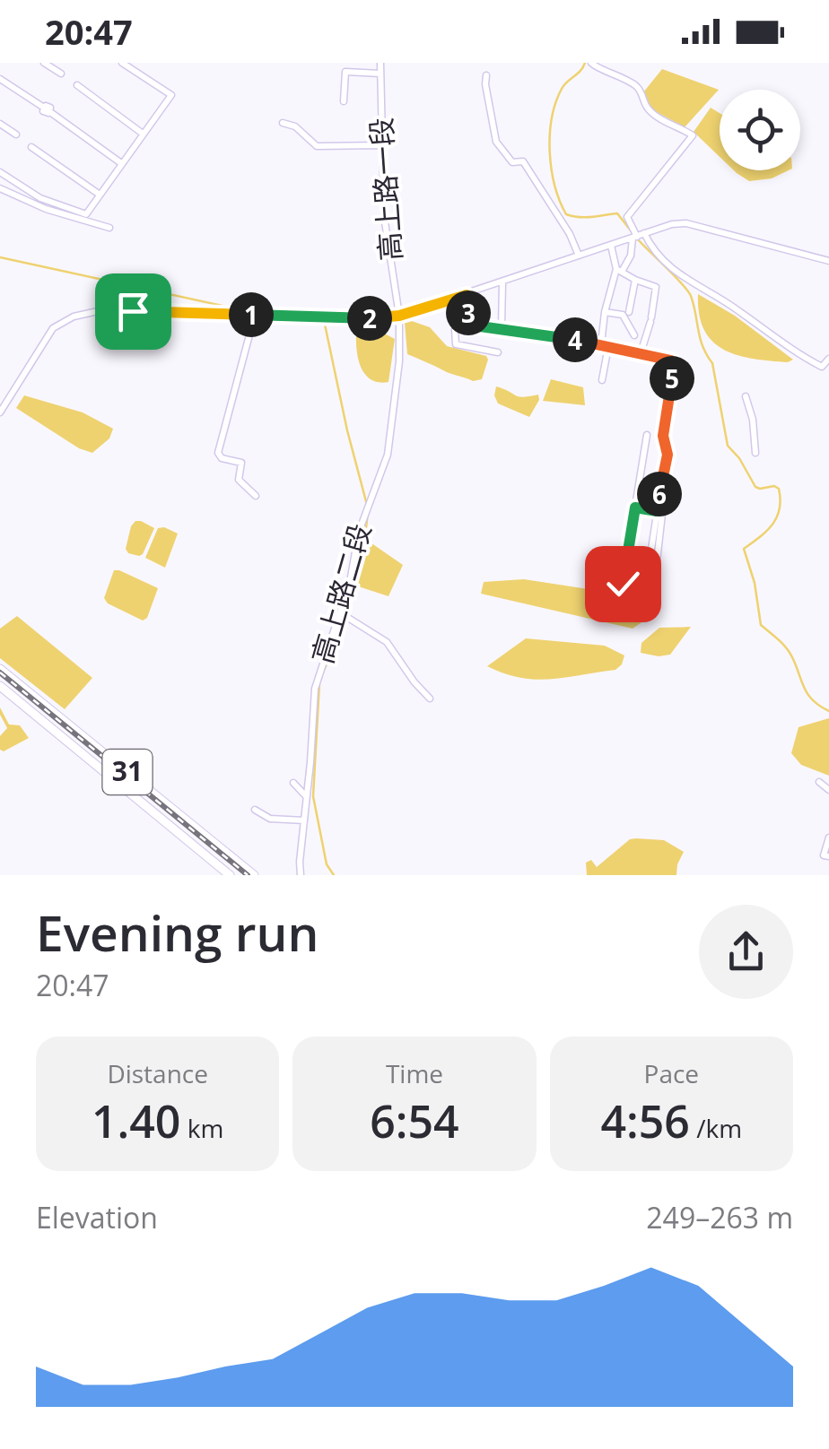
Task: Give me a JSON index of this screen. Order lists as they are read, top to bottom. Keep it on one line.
{"streets":{"main road":["31"],"street":["高上路一段","高上路二段"]},"crossings":[["高上路一段","高上路二段"]],"page":{"status":"20:47","pins":["3","1","2","4","5","6"],"heading":["Evening run","20:47"],"stats":[["Distance","1.40 km"],["Time","6:54"],["Pace","4:56 /km"]],"chart":["Elevation","249–263 m"]}}
